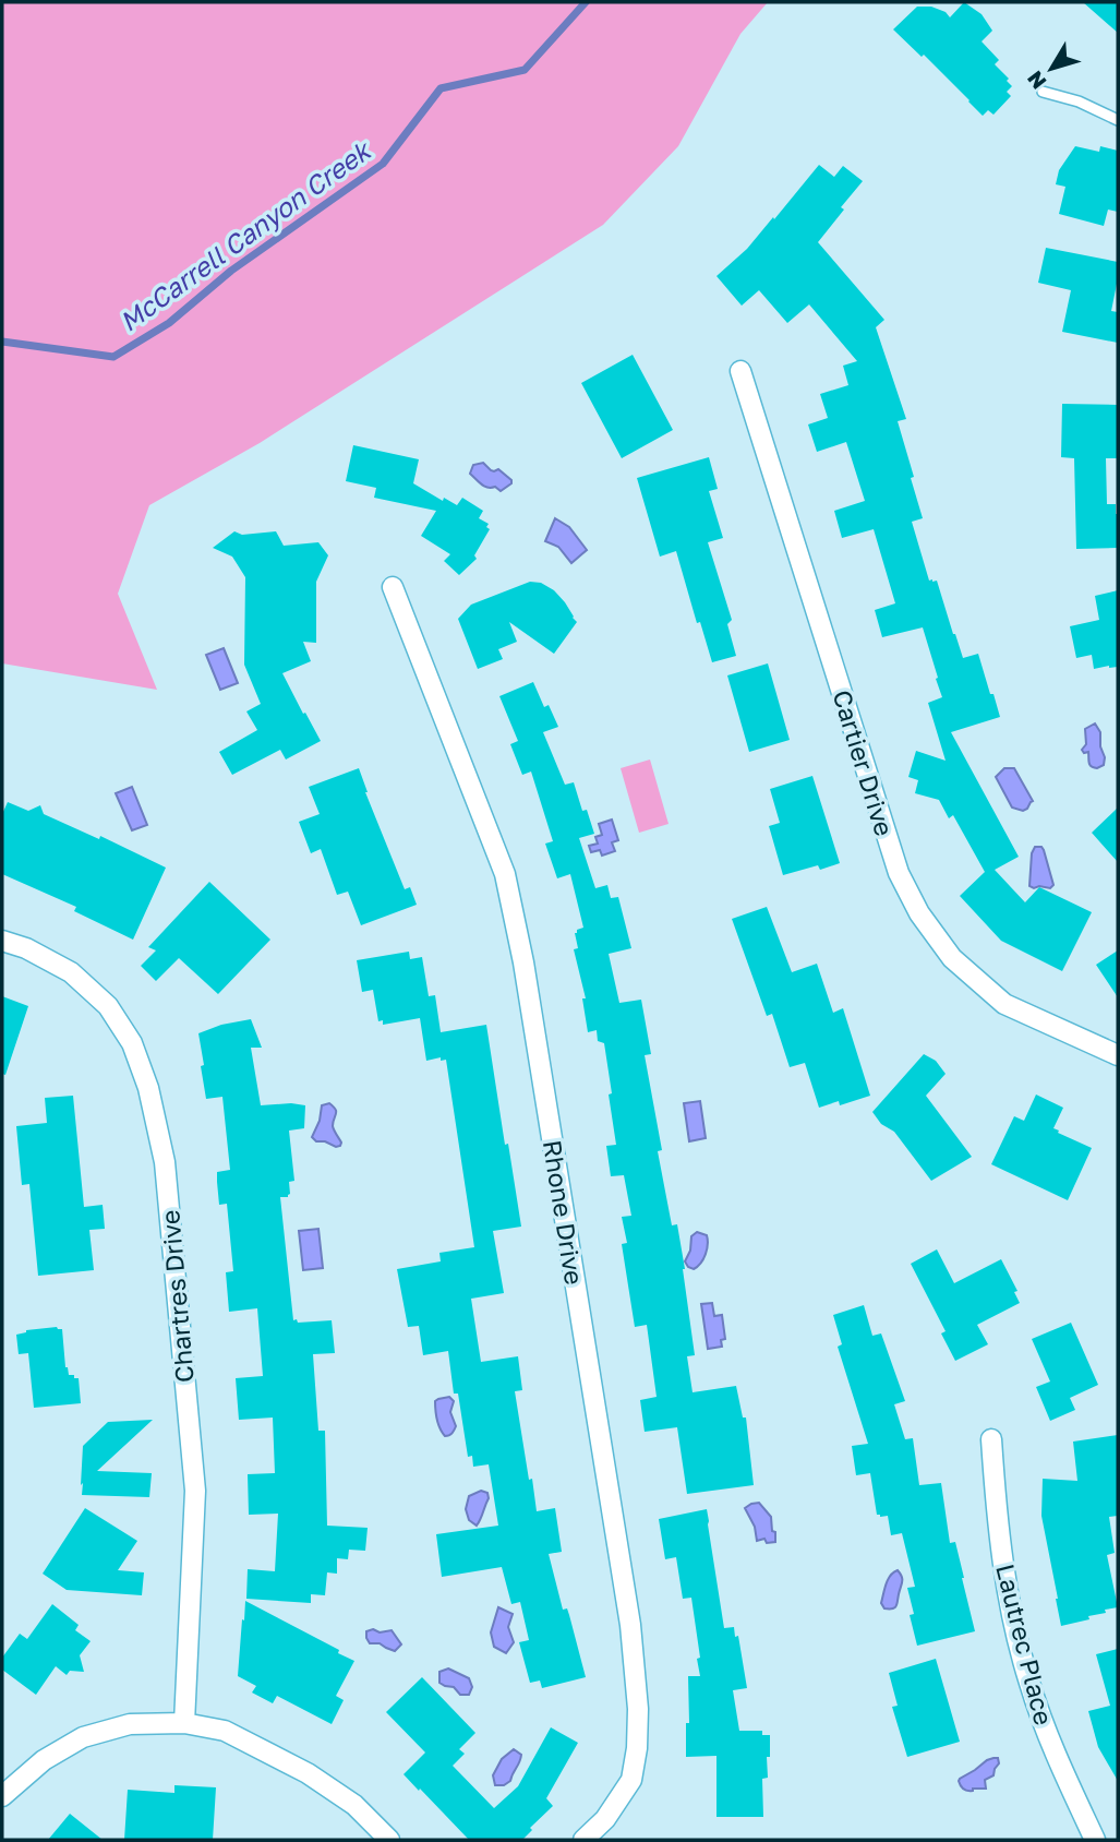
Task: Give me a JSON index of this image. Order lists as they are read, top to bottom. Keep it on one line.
{"streets":{"street":["Cartier Drive","Rhone Drive","Chartres Drive","Lautrec Place"]},"water":["McCarrell Canyon Creek"],"north":"bottom left"}
